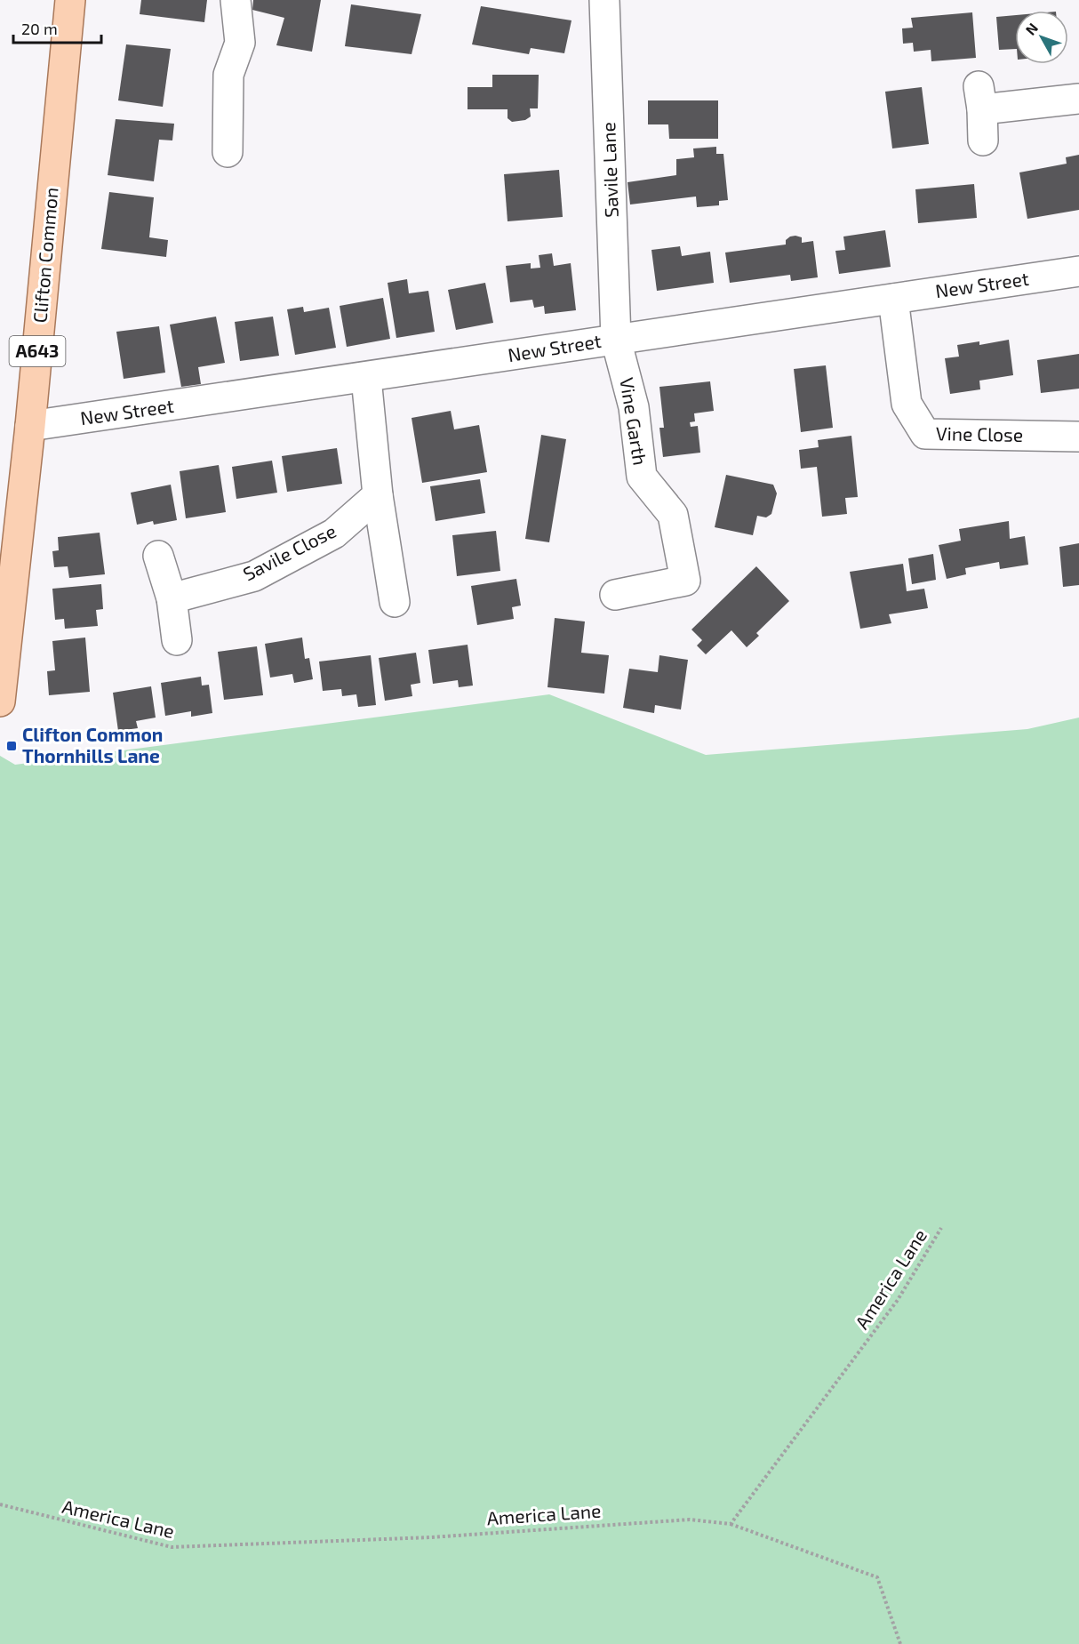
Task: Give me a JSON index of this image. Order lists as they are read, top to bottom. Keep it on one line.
{"streets":{"main road":["Clifton Common","A643"],"street":["Savile Lane","New Street","Vine Garth","Vine Close","Savile Close"],"path":["America Lane"]},"crossings":[["Savile Lane","New Street"],["Savile Lane","Vine Garth"],["Clifton Common","New Street"],["New Street","Vine Garth"],["New Street","Vine Close"]],"places":{"transit":["Clifton Common Thornhills Lane"]},"scale_bar":"20 m","north":"top left"}
